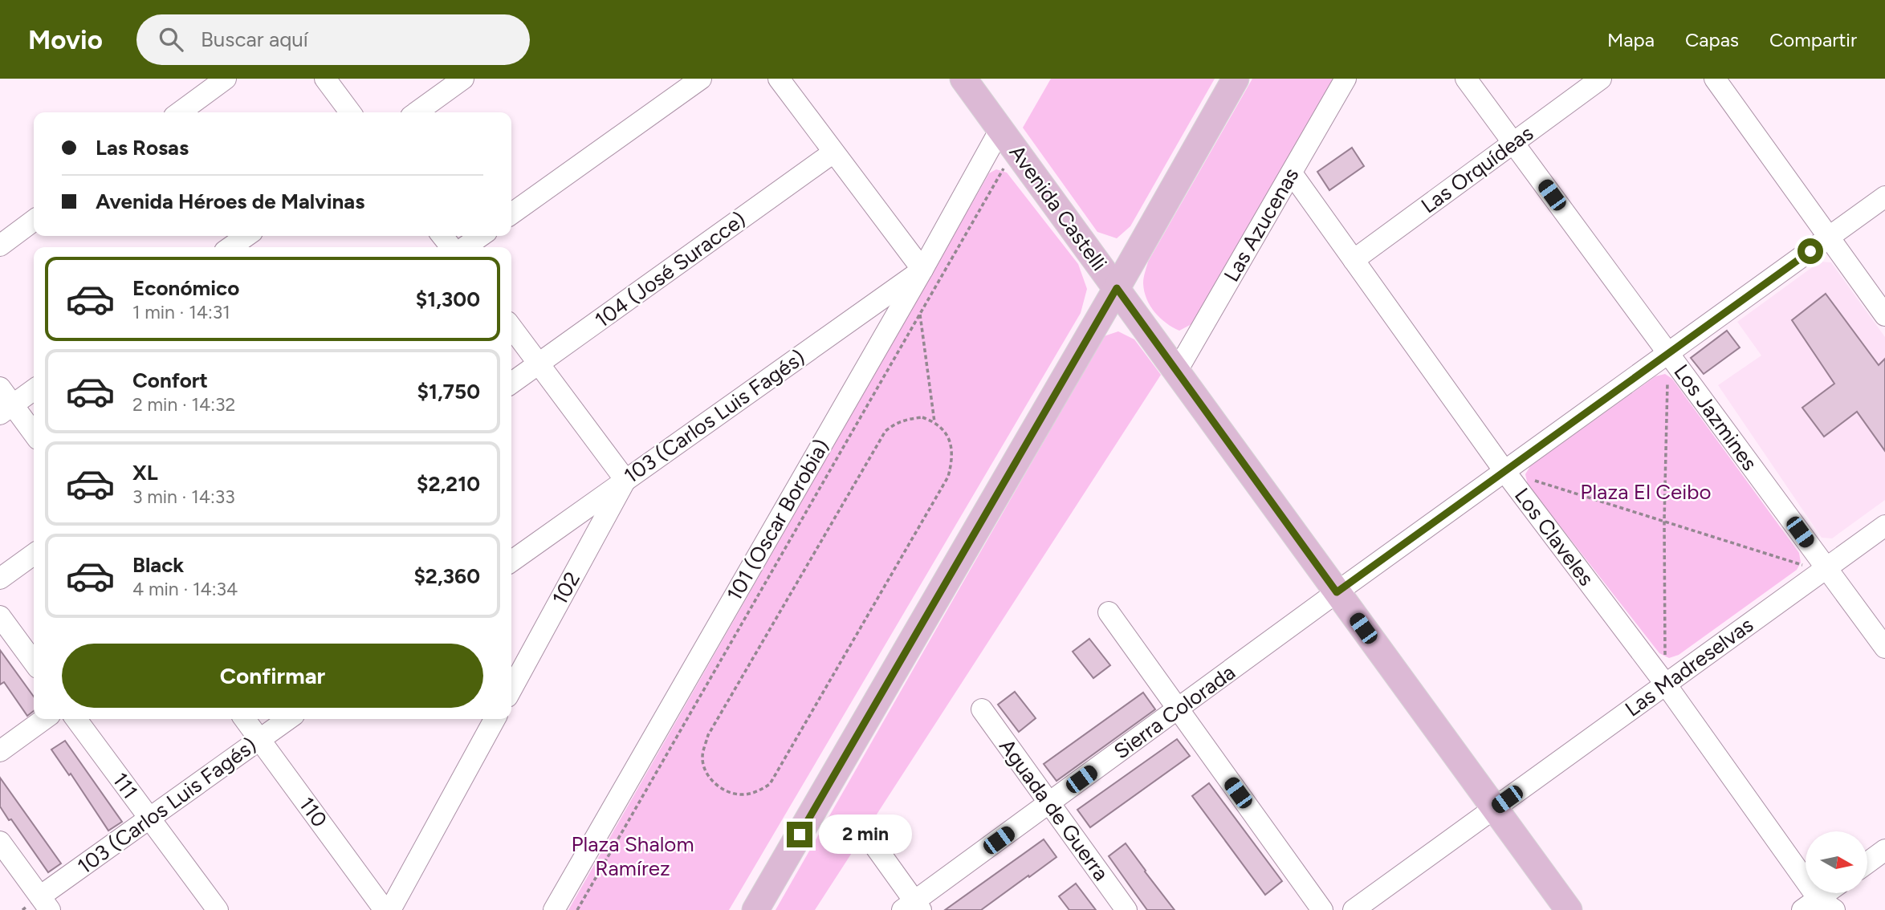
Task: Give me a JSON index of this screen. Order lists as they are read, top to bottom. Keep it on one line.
{"streets":{"main road":["Avenida Castelli"],"street":["Las Orquídeas","Las Azucenas","104 (José Suracce)","103 (Carlos Luis Fagés)","Los Jazmines","101 (Oscar Borobia)","Los Claveles","102","Las Madreselvas","Sierra Colorada","111","Aguada de Guerra","110"]},"crossings":[["Las Orquídeas","Los Jazmines"],["Las Orquídeas","Los Claveles"],["Avenida Castelli","Las Azucenas"],["Avenida Castelli","101 (Oscar Borobia)"],["Avenida Castelli","Las Madreselvas"],["Avenida Castelli","Sierra Colorada"],["Las Azucenas","Los Claveles"],["103 (Carlos Luis Fagés)","101 (Oscar Borobia)"],["103 (Carlos Luis Fagés)","102"],["103 (Carlos Luis Fagés)","111"],["103 (Carlos Luis Fagés)","110"],["Los Jazmines","Las Madreselvas"],["Los Jazmines","Sierra Colorada"],["Los Claveles","Las Madreselvas"],["Los Claveles","Sierra Colorada"],["Sierra Colorada","Aguada de Guerra"]],"parks":["Plaza El Ceibo","Plaza Shalom Ramírez"],"north":"right","page":{"header":"Movio","search":"Buscar aquí","nav":["Mapa","Capas","Compartir"],"banner":["Las Rosas","Avenida Héroes de Malvinas"],"list":[{"name":"Económico","note":"1 min · 14:31","value":"$1,300"},{"name":"Confort","note":"2 min · 14:32","value":"$1,750"},{"name":"XL","note":"3 min · 14:33","value":"$2,210"},{"name":"Black","note":"4 min · 14:34","value":"$2,360"}],"buttons":"Confirmar","bubble":"2 min"}}
